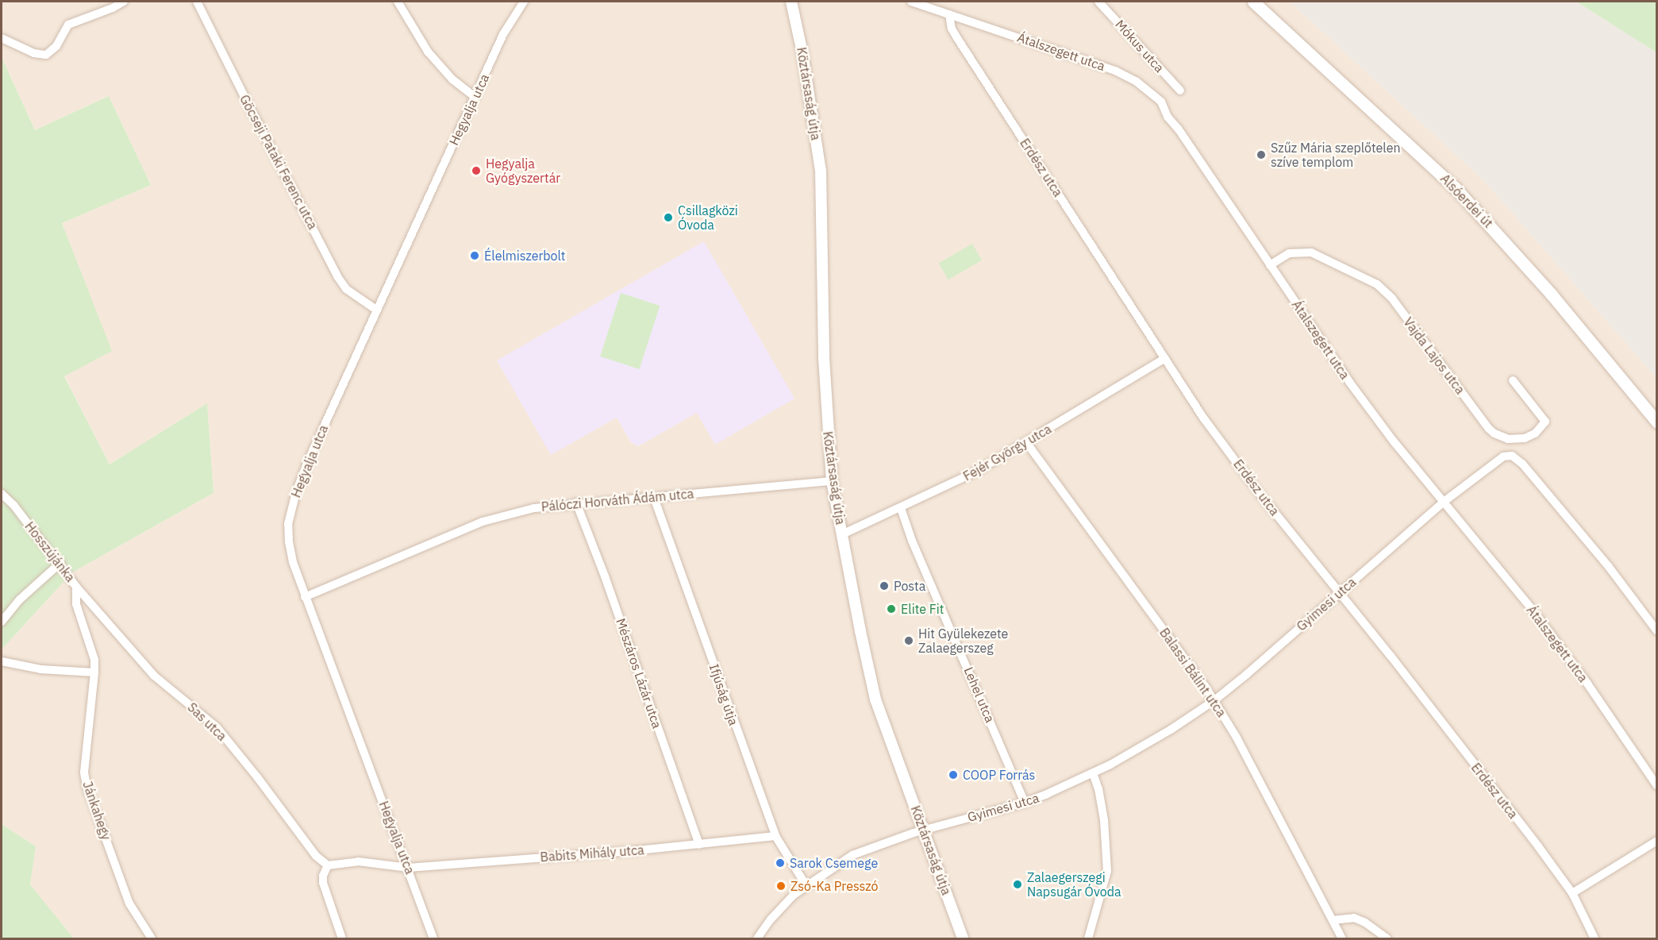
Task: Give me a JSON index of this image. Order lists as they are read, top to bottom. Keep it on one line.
{"streets":{"main road":["Alsóerdei út"],"street":["Mókus utca","Átalszegett utca","Köztársaság útja","Hegyalja utca","Göcseji Pataki Ferenc utca","Erdész utca","Vajda Lajos utca","Fejér György utca","Pálóczi Horváth Ádám utca","Hosszújánka","Gyimesi utca","Balassi Bálint utca","Mészáros Lázár utca","Ifjúság útja","Lehel utca","Sas utca","Jánkahegy","Babits Mihály utca"]},"crossings":[["Átalszegett utca","Erdész utca"],["Átalszegett utca","Vajda Lajos utca"],["Átalszegett utca","Gyimesi utca"],["Köztársaság útja","Fejér György utca"],["Köztársaság útja","Pálóczi Horváth Ádám utca"],["Köztársaság útja","Gyimesi utca"],["Hegyalja utca","Göcseji Pataki Ferenc utca"],["Hegyalja utca","Pálóczi Horváth Ádám utca"],["Hegyalja utca","Babits Mihály utca"],["Erdész utca","Fejér György utca"],["Erdész utca","Gyimesi utca"],["Fejér György utca","Balassi Bálint utca"],["Fejér György utca","Lehel utca"],["Pálóczi Horváth Ádám utca","Mészáros Lázár utca"],["Pálóczi Horváth Ádám utca","Ifjúság útja"],["Hosszújánka","Sas utca"],["Hosszújánka","Jánkahegy"],["Gyimesi utca","Balassi Bálint utca"],["Gyimesi utca","Ifjúság útja"],["Gyimesi utca","Lehel utca"],["Mészáros Lázár utca","Babits Mihály utca"],["Ifjúság útja","Babits Mihály utca"]],"places":["Szűz Mária szeplőtelen szíve templom","Hegyalja Gyógyszertár","Csillagközi Óvoda","Élelmiszerbolt","Posta","Elite Fit","Hit Gyülekezete Zalaegerszeg","COOP Forrás","Sarok Csemege","Zalaegerszegi Napsugár Óvoda","Zsó-Ka Presszó"]}
